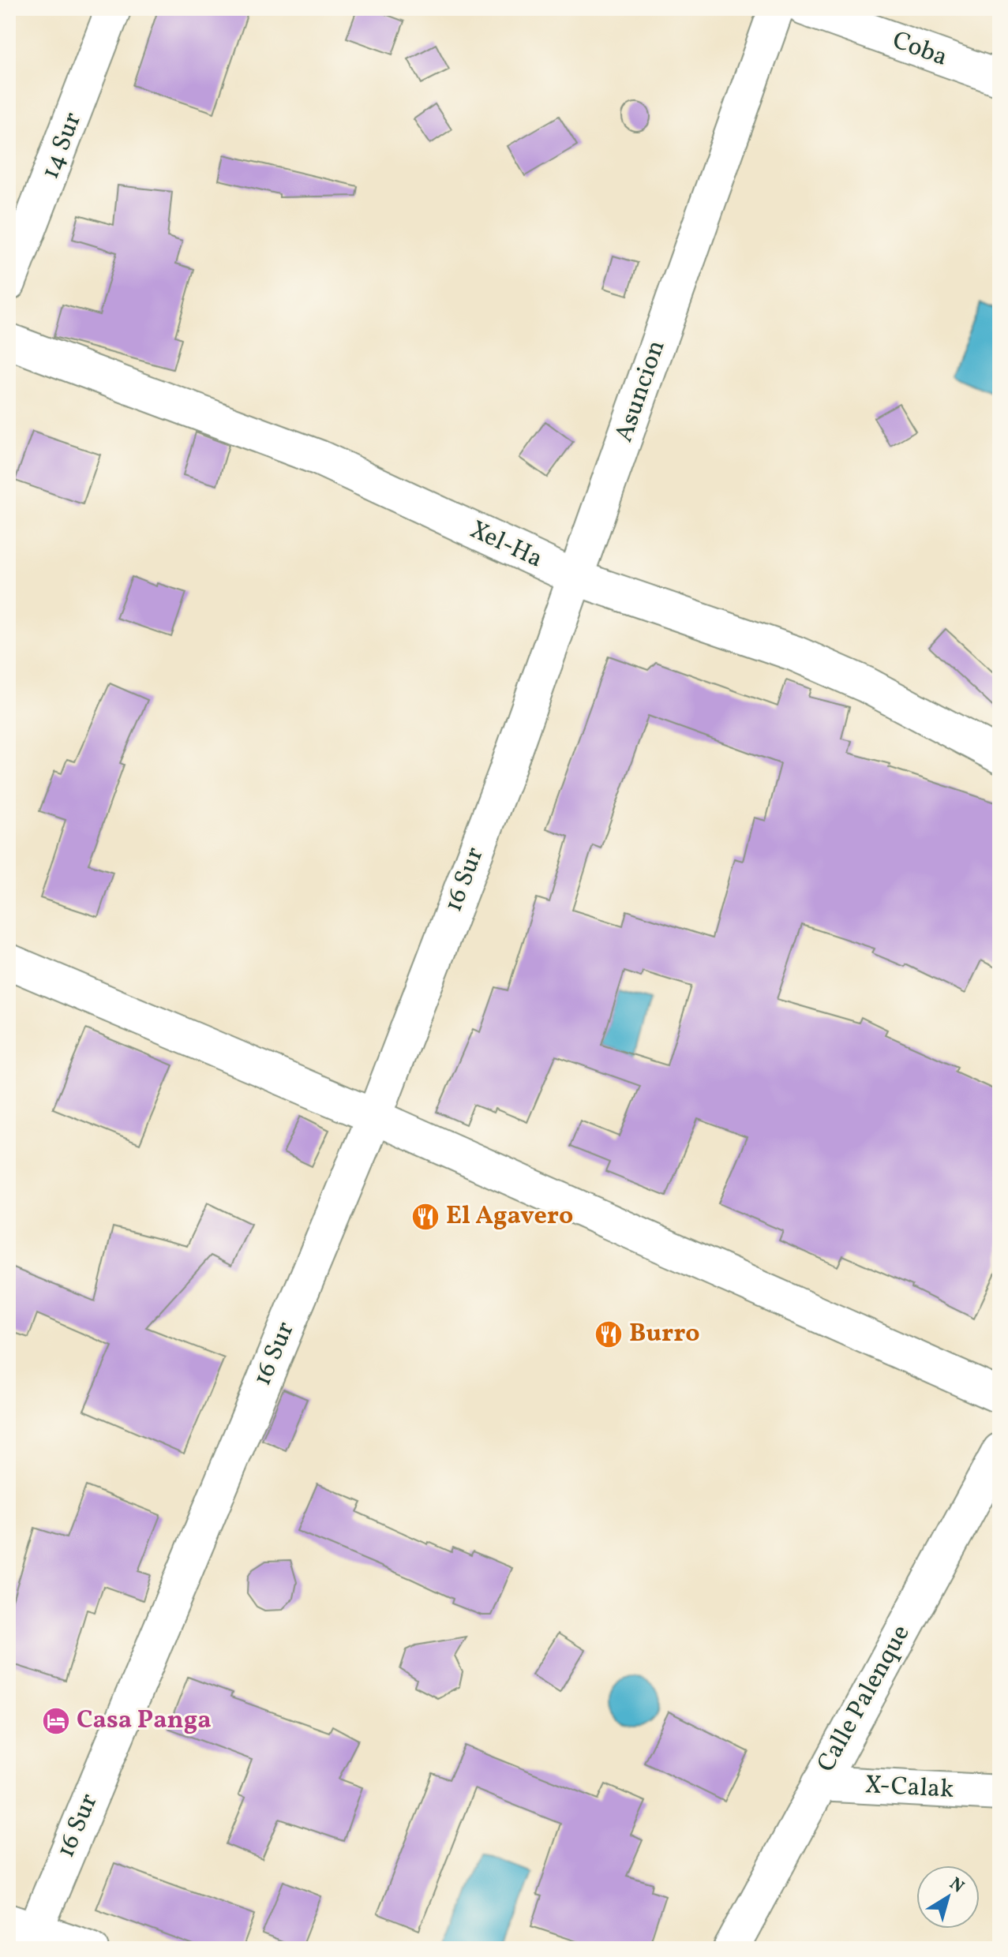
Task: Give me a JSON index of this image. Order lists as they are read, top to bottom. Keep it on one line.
{"streets":{"street":["Coba","14 Sur","Asuncion","Xel-Ha","16 Sur","Calle Palenque","X-Calak"]},"crossings":[["Asuncion","Xel-Ha"],["Asuncion","16 Sur"],["Calle Palenque","X-Calak"]],"places":{"restaurant":["El Agavero","Burro"],"hotel":["Casa Panga"]},"north":"top right"}
